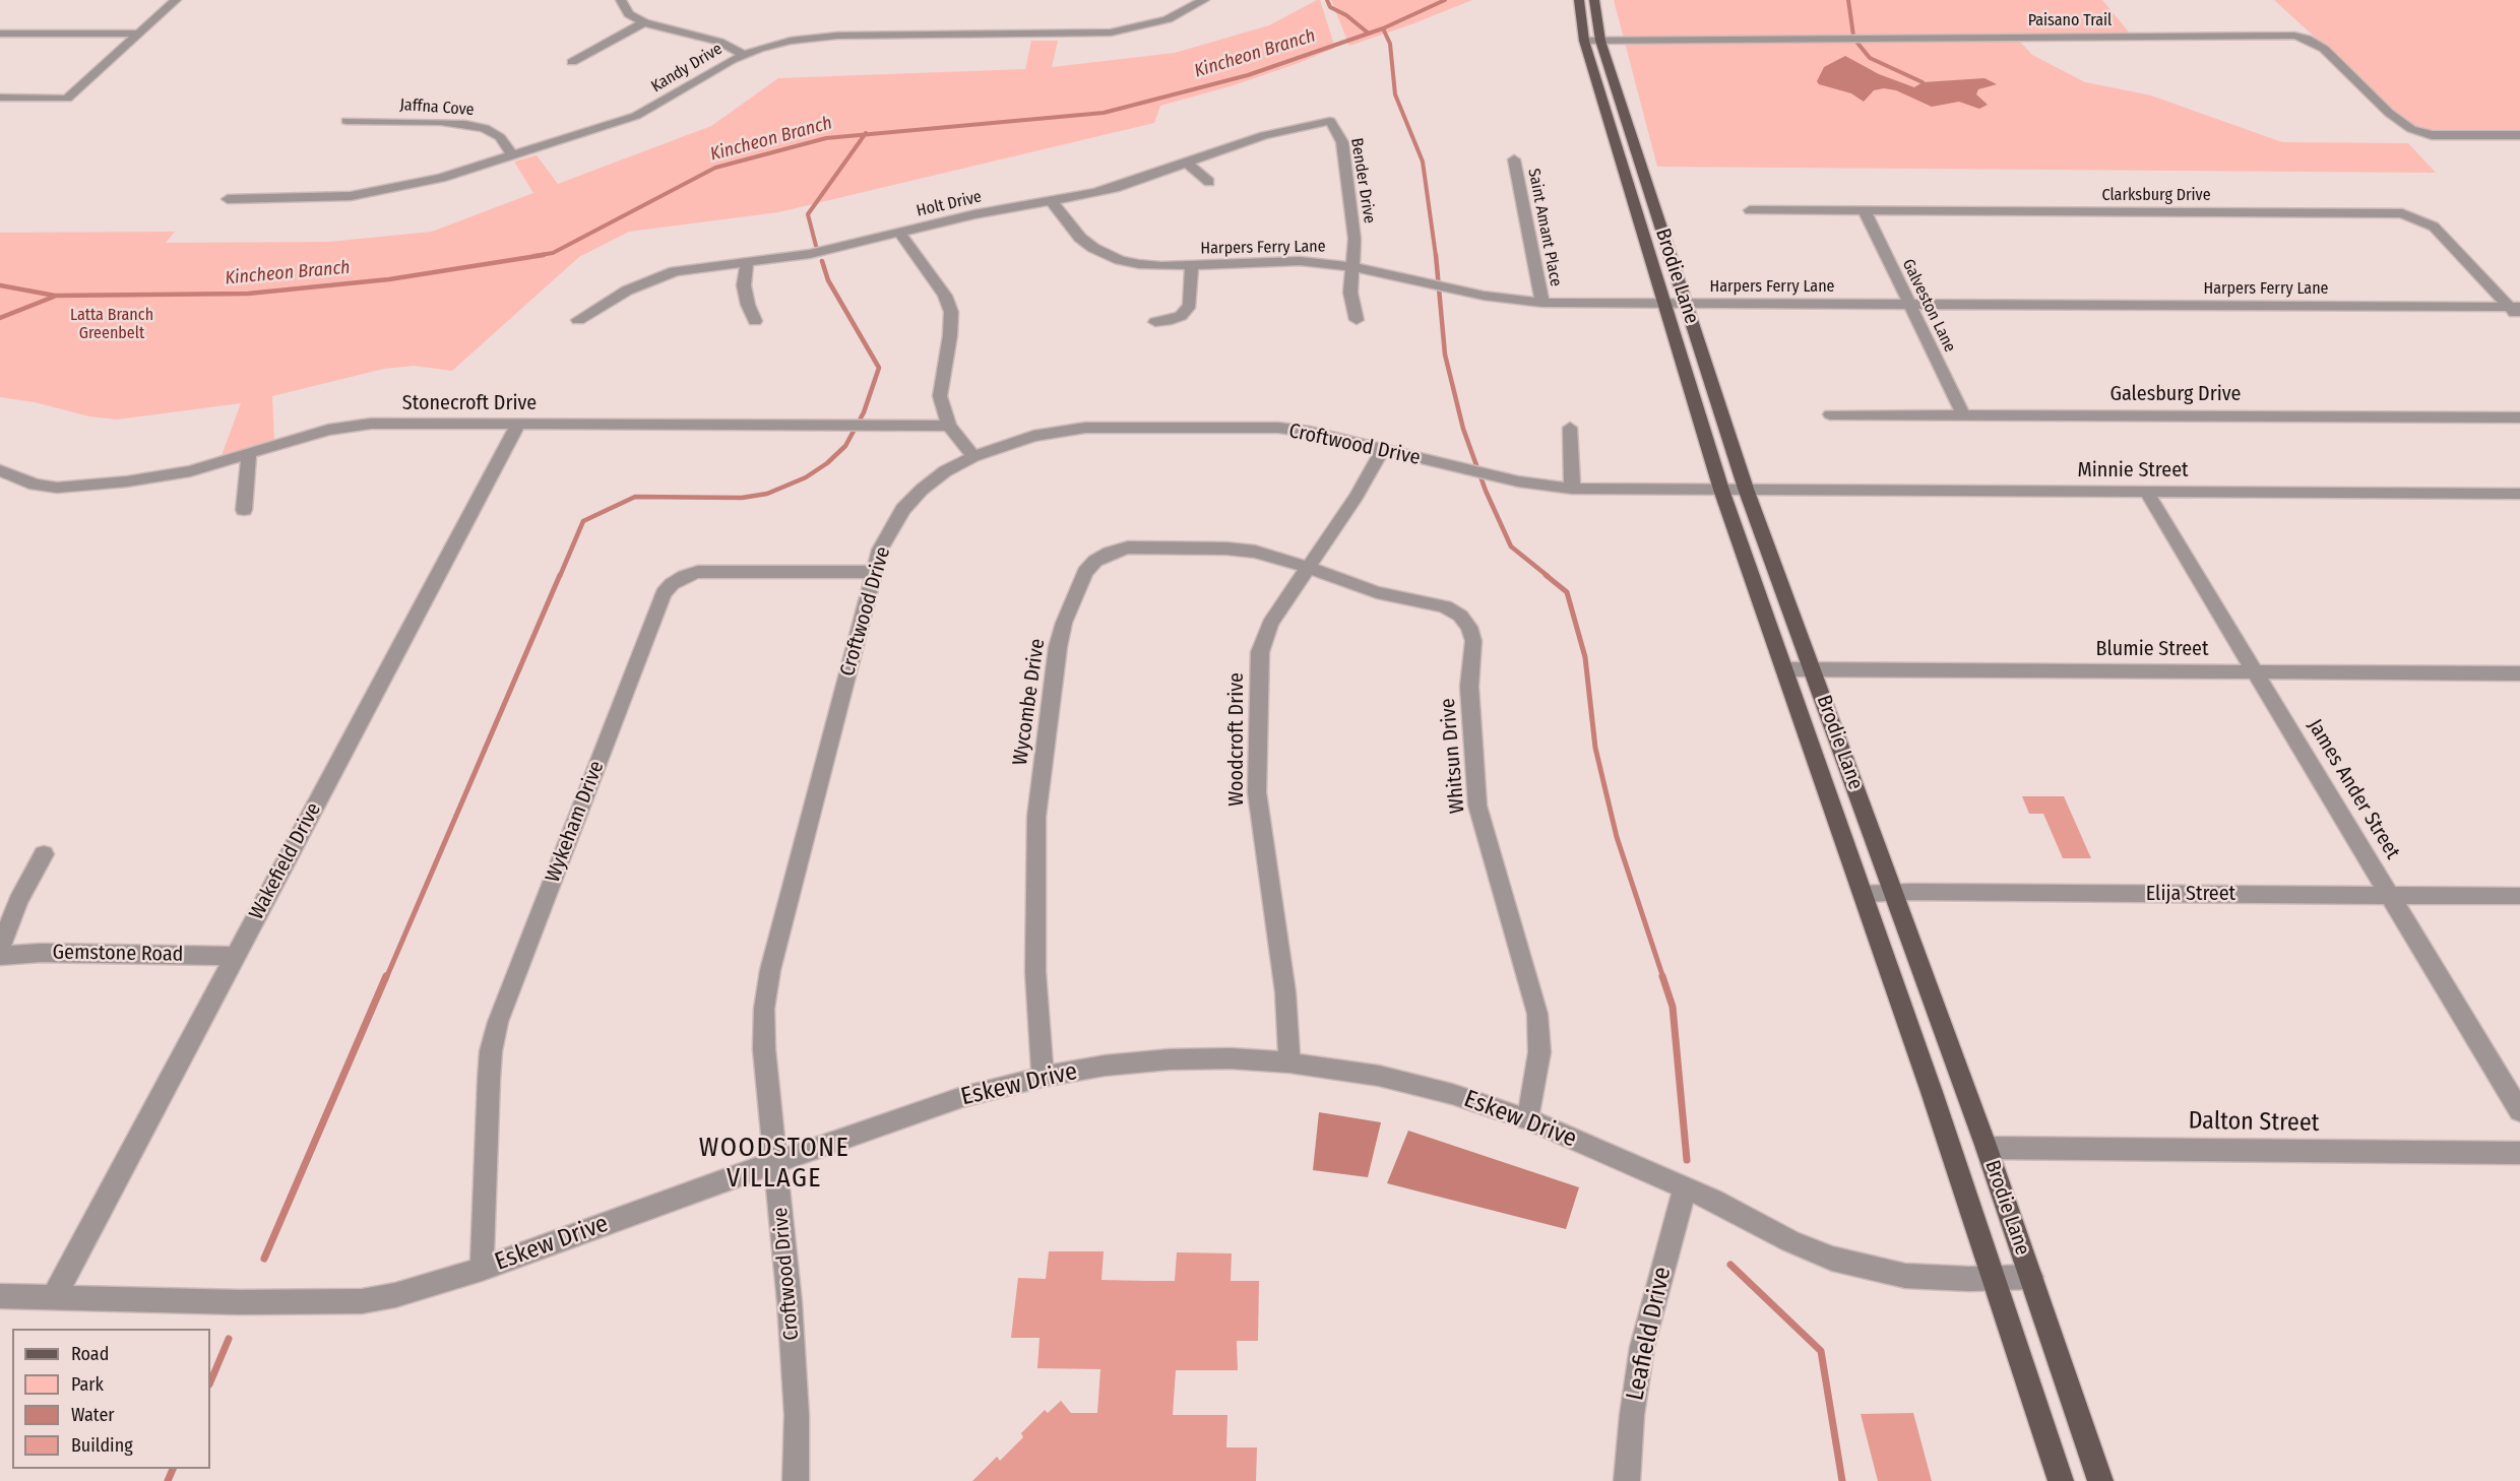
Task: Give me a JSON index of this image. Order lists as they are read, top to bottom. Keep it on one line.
{"streets":{"main road":["Brodie Lane"],"street":["Paisano Trail","Kandy Drive","Jaffna Cove","Bender Drive","Clarksburg Drive","Holt Drive","Saint Amant Place","Harpers Ferry Lane","Galveston Lane","Galesburg Drive","Stonecroft Drive","Croftwood Drive","Minnie Street","Blumie Street","Wycombe Drive","Woodcroft Drive","Whitsun Drive","James Ander Street","Wykeham Drive","Wakefield Drive","Elija Street","Gemstone Road","Eskew Drive","Dalton Street","Leafield Drive"]},"crossings":[["Paisano Trail","Brodie Lane"],["Kandy Drive","Jaffna Cove"],["Bender Drive","Holt Drive"],["Bender Drive","Harpers Ferry Lane"],["Clarksburg Drive","Harpers Ferry Lane"],["Clarksburg Drive","Galveston Lane"],["Holt Drive","Harpers Ferry Lane"],["Saint Amant Place","Harpers Ferry Lane"],["Harpers Ferry Lane","Brodie Lane"],["Harpers Ferry Lane","Galveston Lane"],["Brodie Lane","Croftwood Drive"],["Brodie Lane","Minnie Street"],["Brodie Lane","Blumie Street"],["Brodie Lane","Elija Street"],["Brodie Lane","Eskew Drive"],["Brodie Lane","Dalton Street"],["Galveston Lane","Galesburg Drive"],["Stonecroft Drive","Wakefield Drive"],["Croftwood Drive","Minnie Street"],["Croftwood Drive","Woodcroft Drive"],["Croftwood Drive","Wykeham Drive"],["Croftwood Drive","Eskew Drive"],["Minnie Street","James Ander Street"],["Blumie Street","James Ander Street"],["Wycombe Drive","Woodcroft Drive"],["Wycombe Drive","Whitsun Drive"],["Wycombe Drive","Eskew Drive"],["Woodcroft Drive","Whitsun Drive"],["Woodcroft Drive","Eskew Drive"],["Whitsun Drive","Eskew Drive"],["James Ander Street","Elija Street"],["Wykeham Drive","Eskew Drive"],["Wakefield Drive","Gemstone Road"],["Wakefield Drive","Eskew Drive"],["Eskew Drive","Leafield Drive"]],"districts":["WOODSTONE VILLAGE"],"water":["Kincheon Branch"],"parks":["Latta Branch Greenbelt"],"legend":["Road","Park","Water","Building"]}
